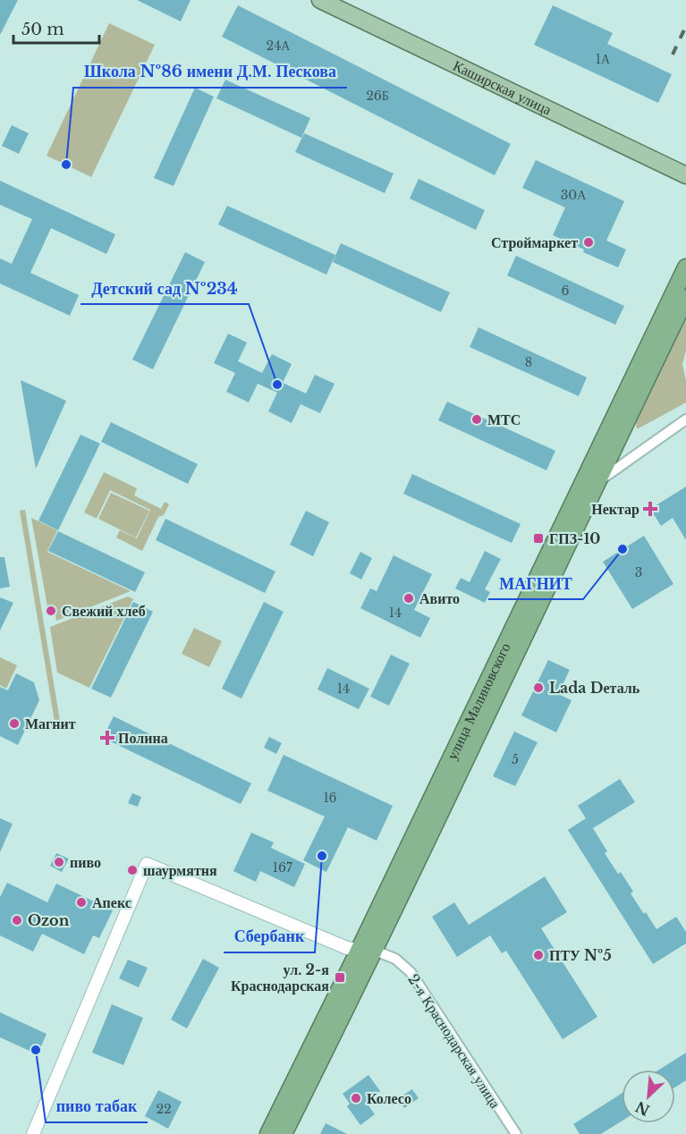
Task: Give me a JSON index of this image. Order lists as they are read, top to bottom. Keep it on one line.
{"streets":{"highway":["улица Малиновского"],"main road":["Каширская улица"],"street":["2-я Краснодарская улица"]},"crossings":[["улица Малиновского","2-я Краснодарская улица"]],"places":{"other":["Школа №86 имени Д.М. Пескова","Строймаркет","Детский сад №234","МТС","МАГНИТ","Авито","Свежий хлеб","Lada Dеталь","Магнит","Сбербанк","пиво","шаурмятня","Апекс","Ozon","ПТУ №5","пиво табак","Колесо"],"health":["Нектар","Полина"],"transit":["ГПЗ-10","ул. 2-я Краснодарская"]},"house_numbers":["24А","1А","26Б","30А","6","8","3","14","14","5","16","167","22"],"scale_bar":"50 m","north":"bottom left"}
